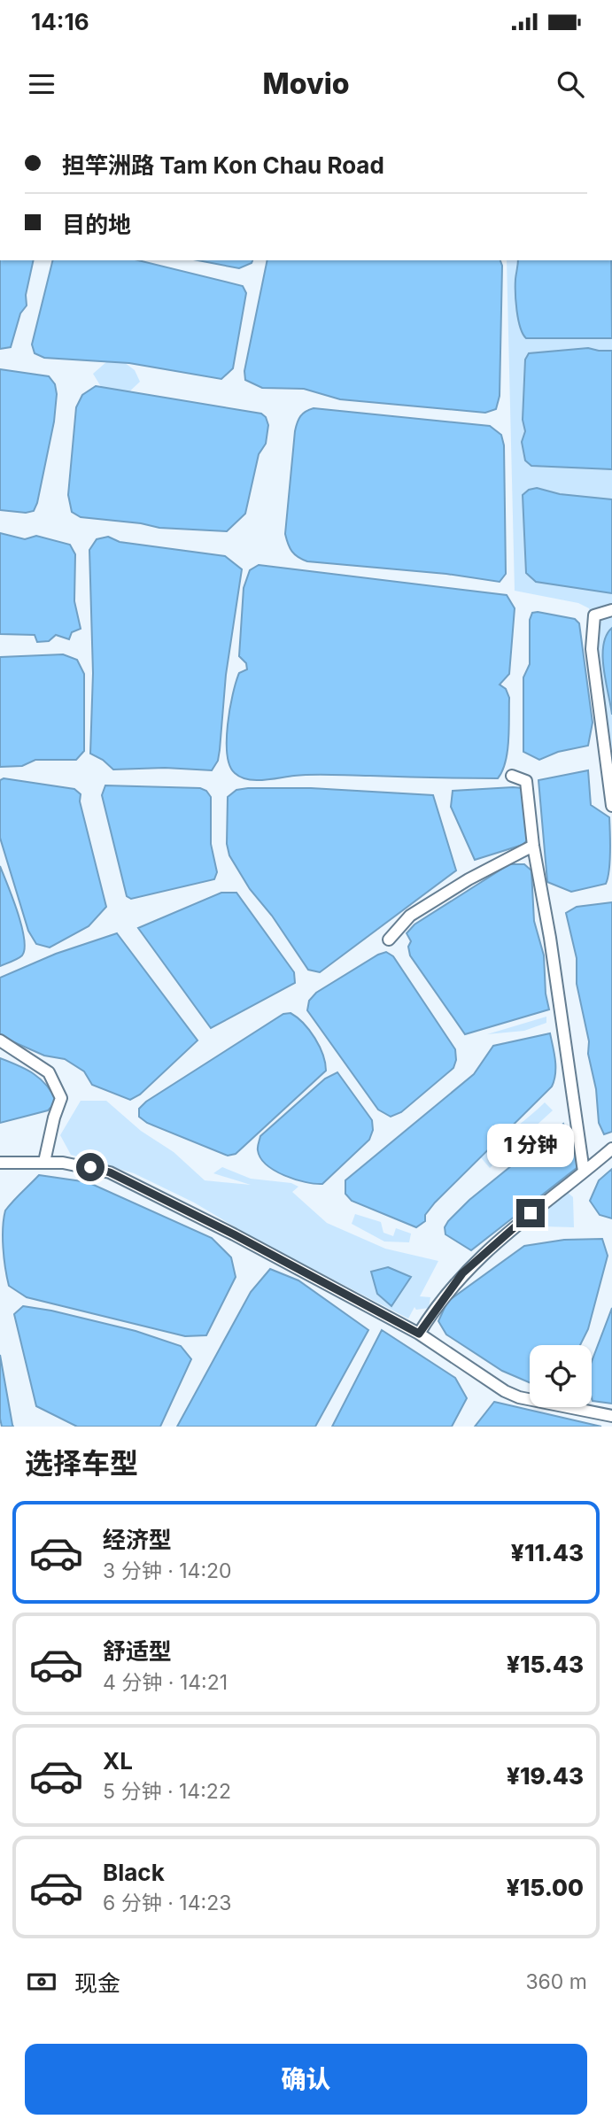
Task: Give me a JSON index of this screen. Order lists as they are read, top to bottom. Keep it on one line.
{"page":{"status":"14:16","header":"Movio","banner":["担竿洲路 Tam Kon Chau Road","目的地"],"bubble":"1 分钟","heading":"选择车型","list":[{"name":"经济型","note":"3 分钟 · 14:20","value":"¥11.43"},{"name":"舒适型","note":"4 分钟 · 14:21","value":"¥15.43"},{"name":"XL","note":"5 分钟 · 14:22","value":"¥19.43"},{"name":"Black","note":"6 分钟 · 14:23","value":"¥15.00"}],"pay":["现金","360 m"],"buttons":"确认"}}
